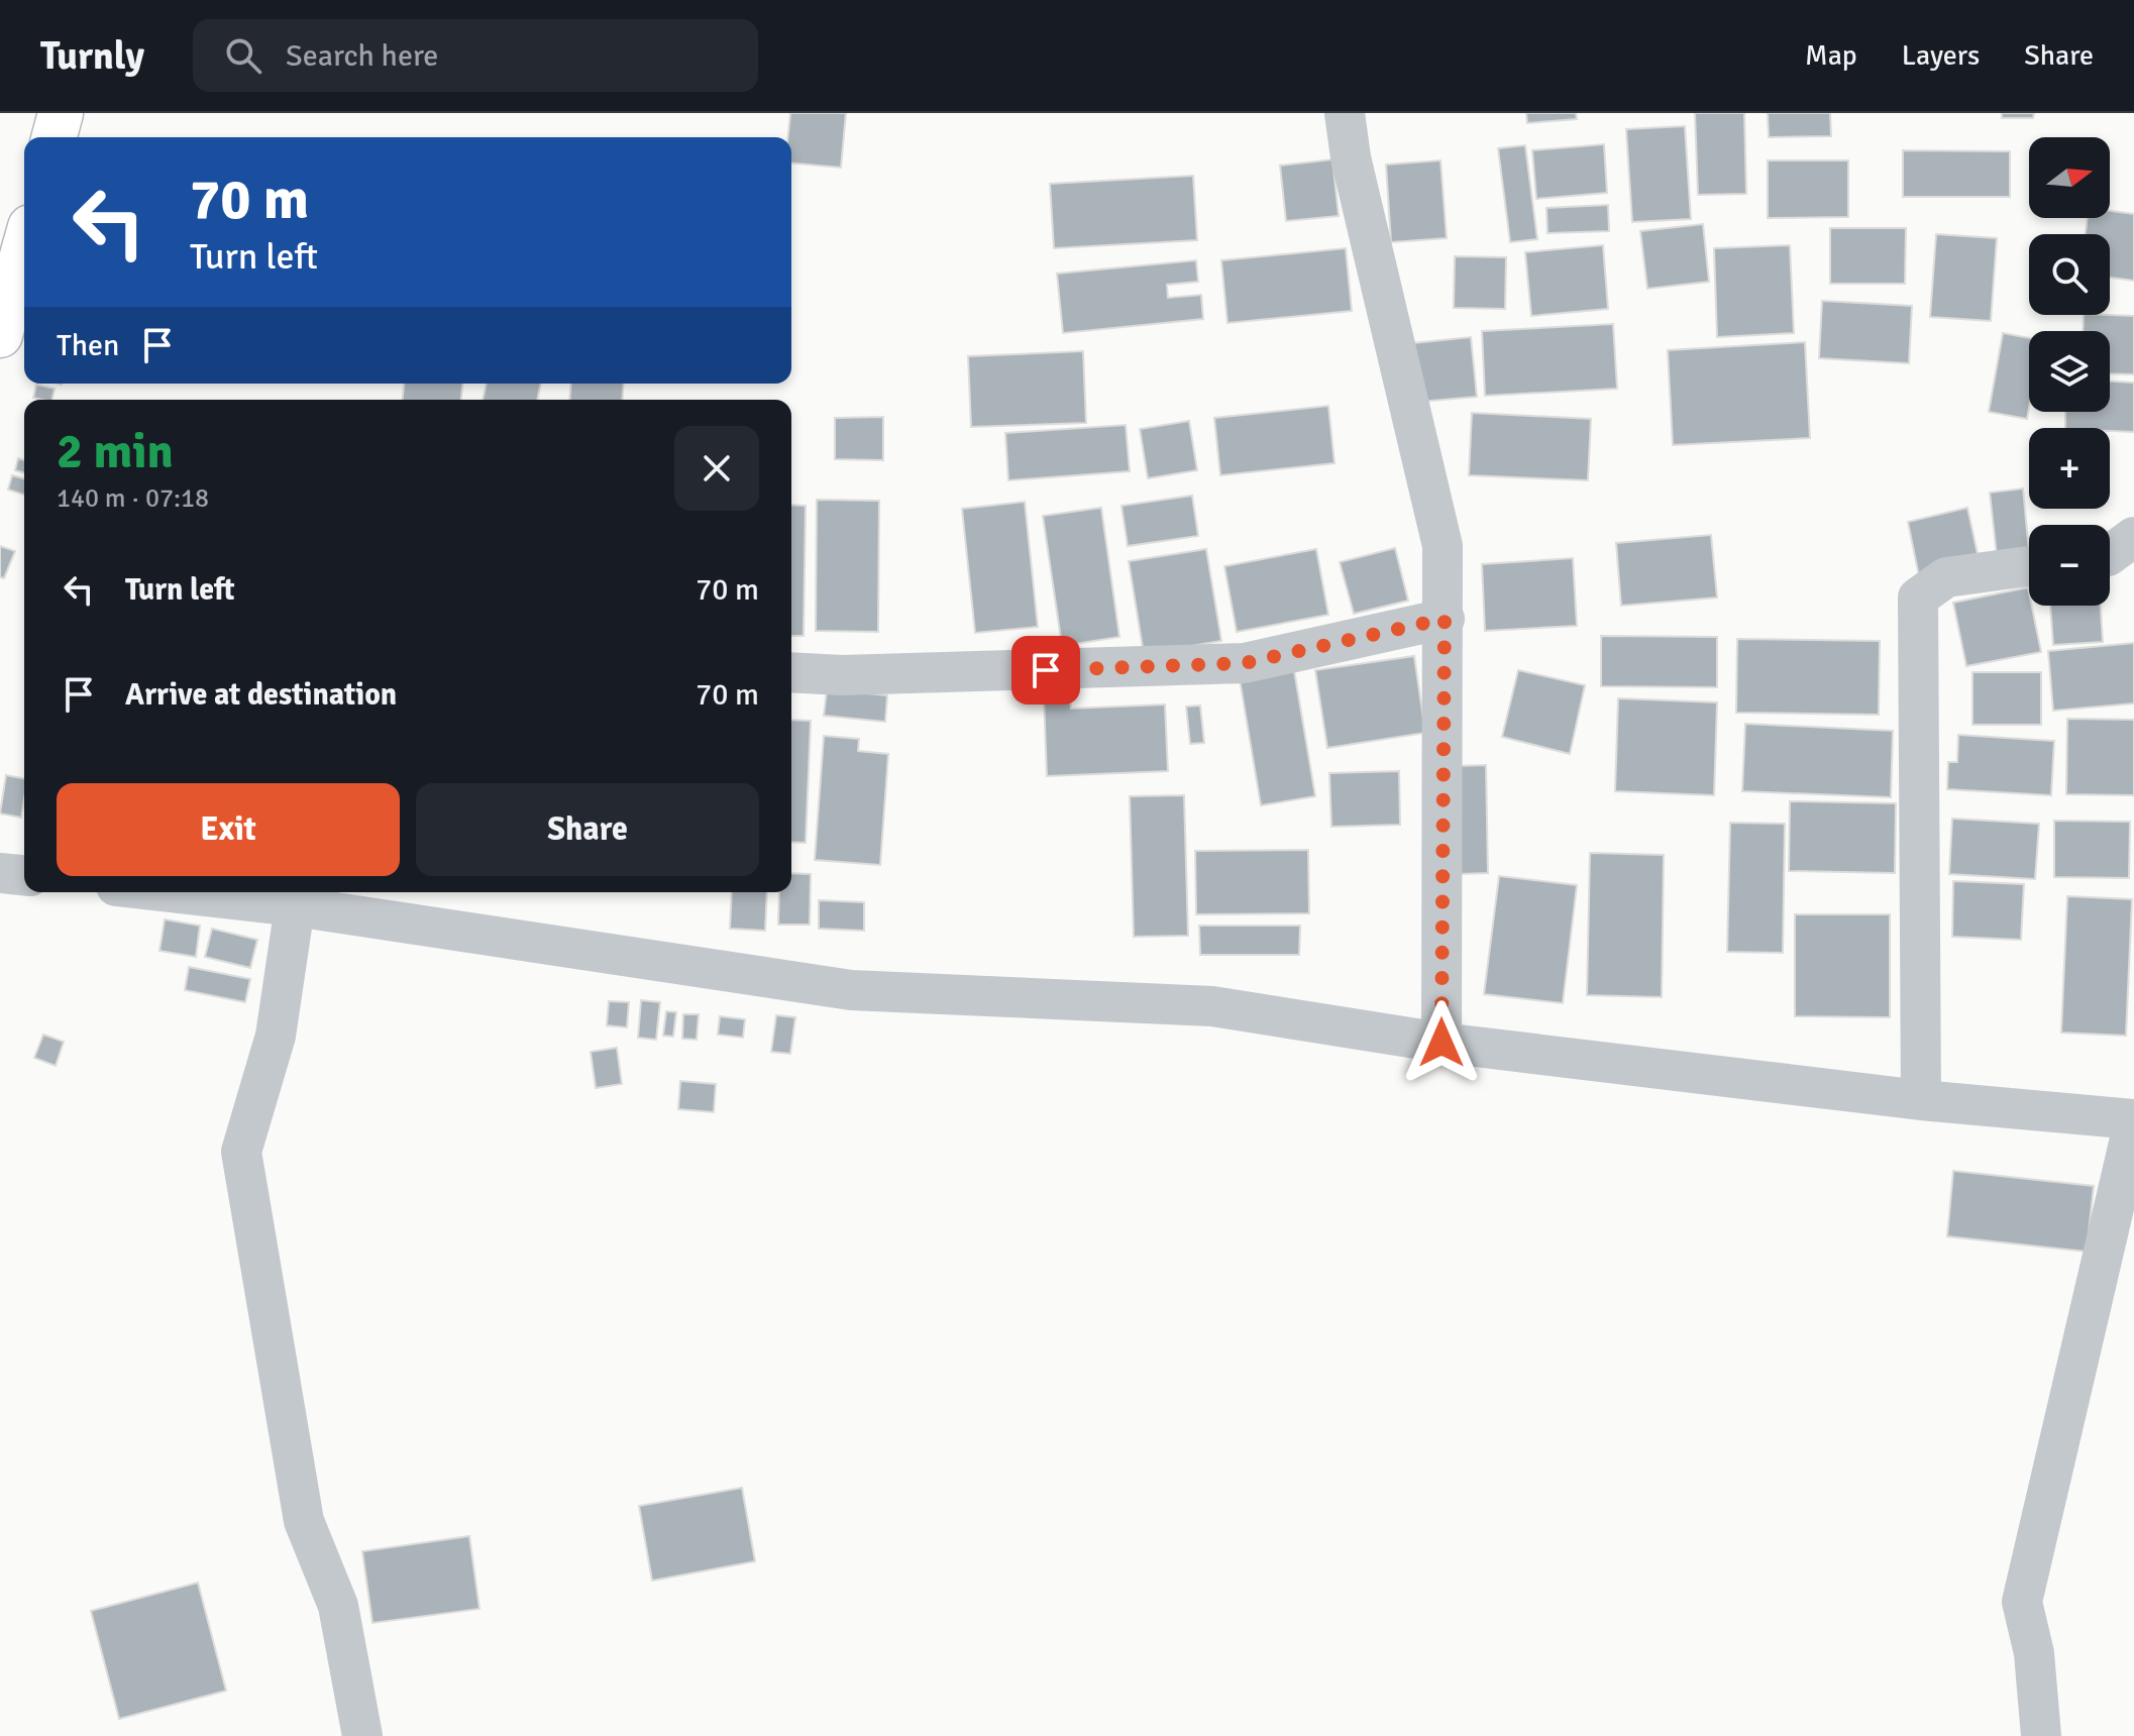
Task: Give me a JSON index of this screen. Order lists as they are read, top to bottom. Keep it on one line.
{"north":"right","page":{"header":"Turnly","search":"Search here","nav":["Map","Layers","Share"],"map_buttons":["+","−"],"turn":["70 m","Turn left"],"then":"Then","heading":["2 min","140 m · 07:18"],"list":[{"name":"Turn left","value":"70 m"},{"name":"Arrive at destination","value":"70 m"}],"buttons":["Exit","Share"]}}
